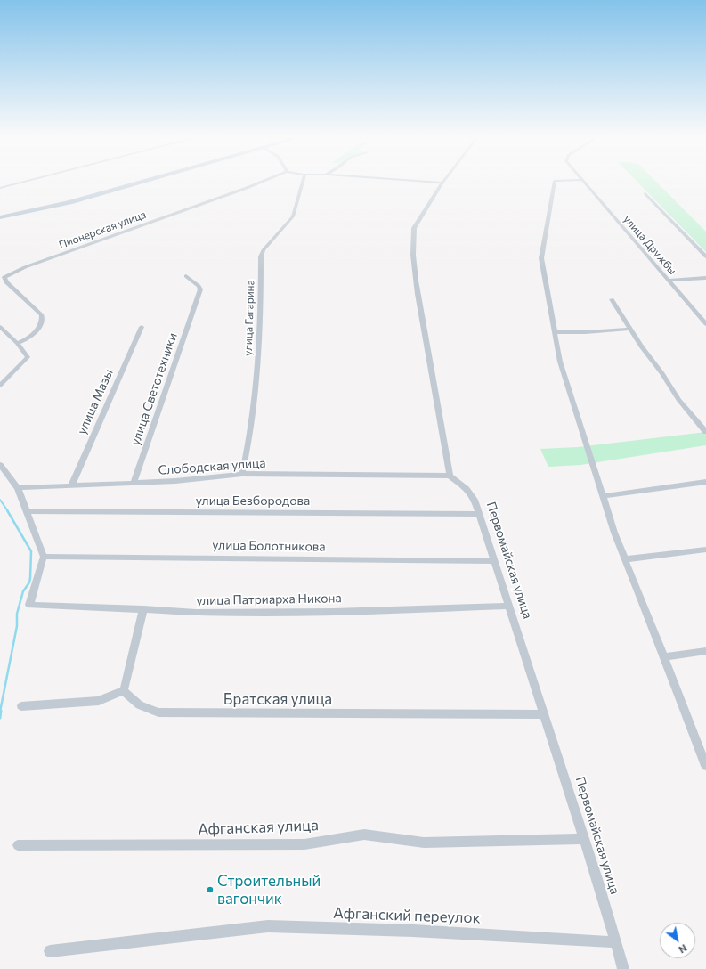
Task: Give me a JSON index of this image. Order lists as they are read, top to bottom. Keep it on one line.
{"streets":{"street":["Пионерская улица","улица Дружбы","улица Гагарина","улица Светотехники","улица Мазы","Слободская улица","улица Безбородова","улица Болотникова","Первомайская улица","улица Патриарха Никона","Братская улица","Афганская улица","Афганский переулок"]},"crossings":[["улица Гагарина","Слободская улица"],["улица Светотехники","Слободская улица"],["улица Мазы","Слободская улица"],["Слободская улица","Первомайская улица"],["улица Безбородова","Первомайская улица"],["улица Болотникова","Первомайская улица"],["улица Болотникова","улица Патриарха Никона"],["Первомайская улица","улица Патриарха Никона"],["Первомайская улица","Братская улица"],["Первомайская улица","Афганская улица"],["Первомайская улица","Афганский переулок"]],"places":["Строительный вагончик"],"north":"bottom right"}
